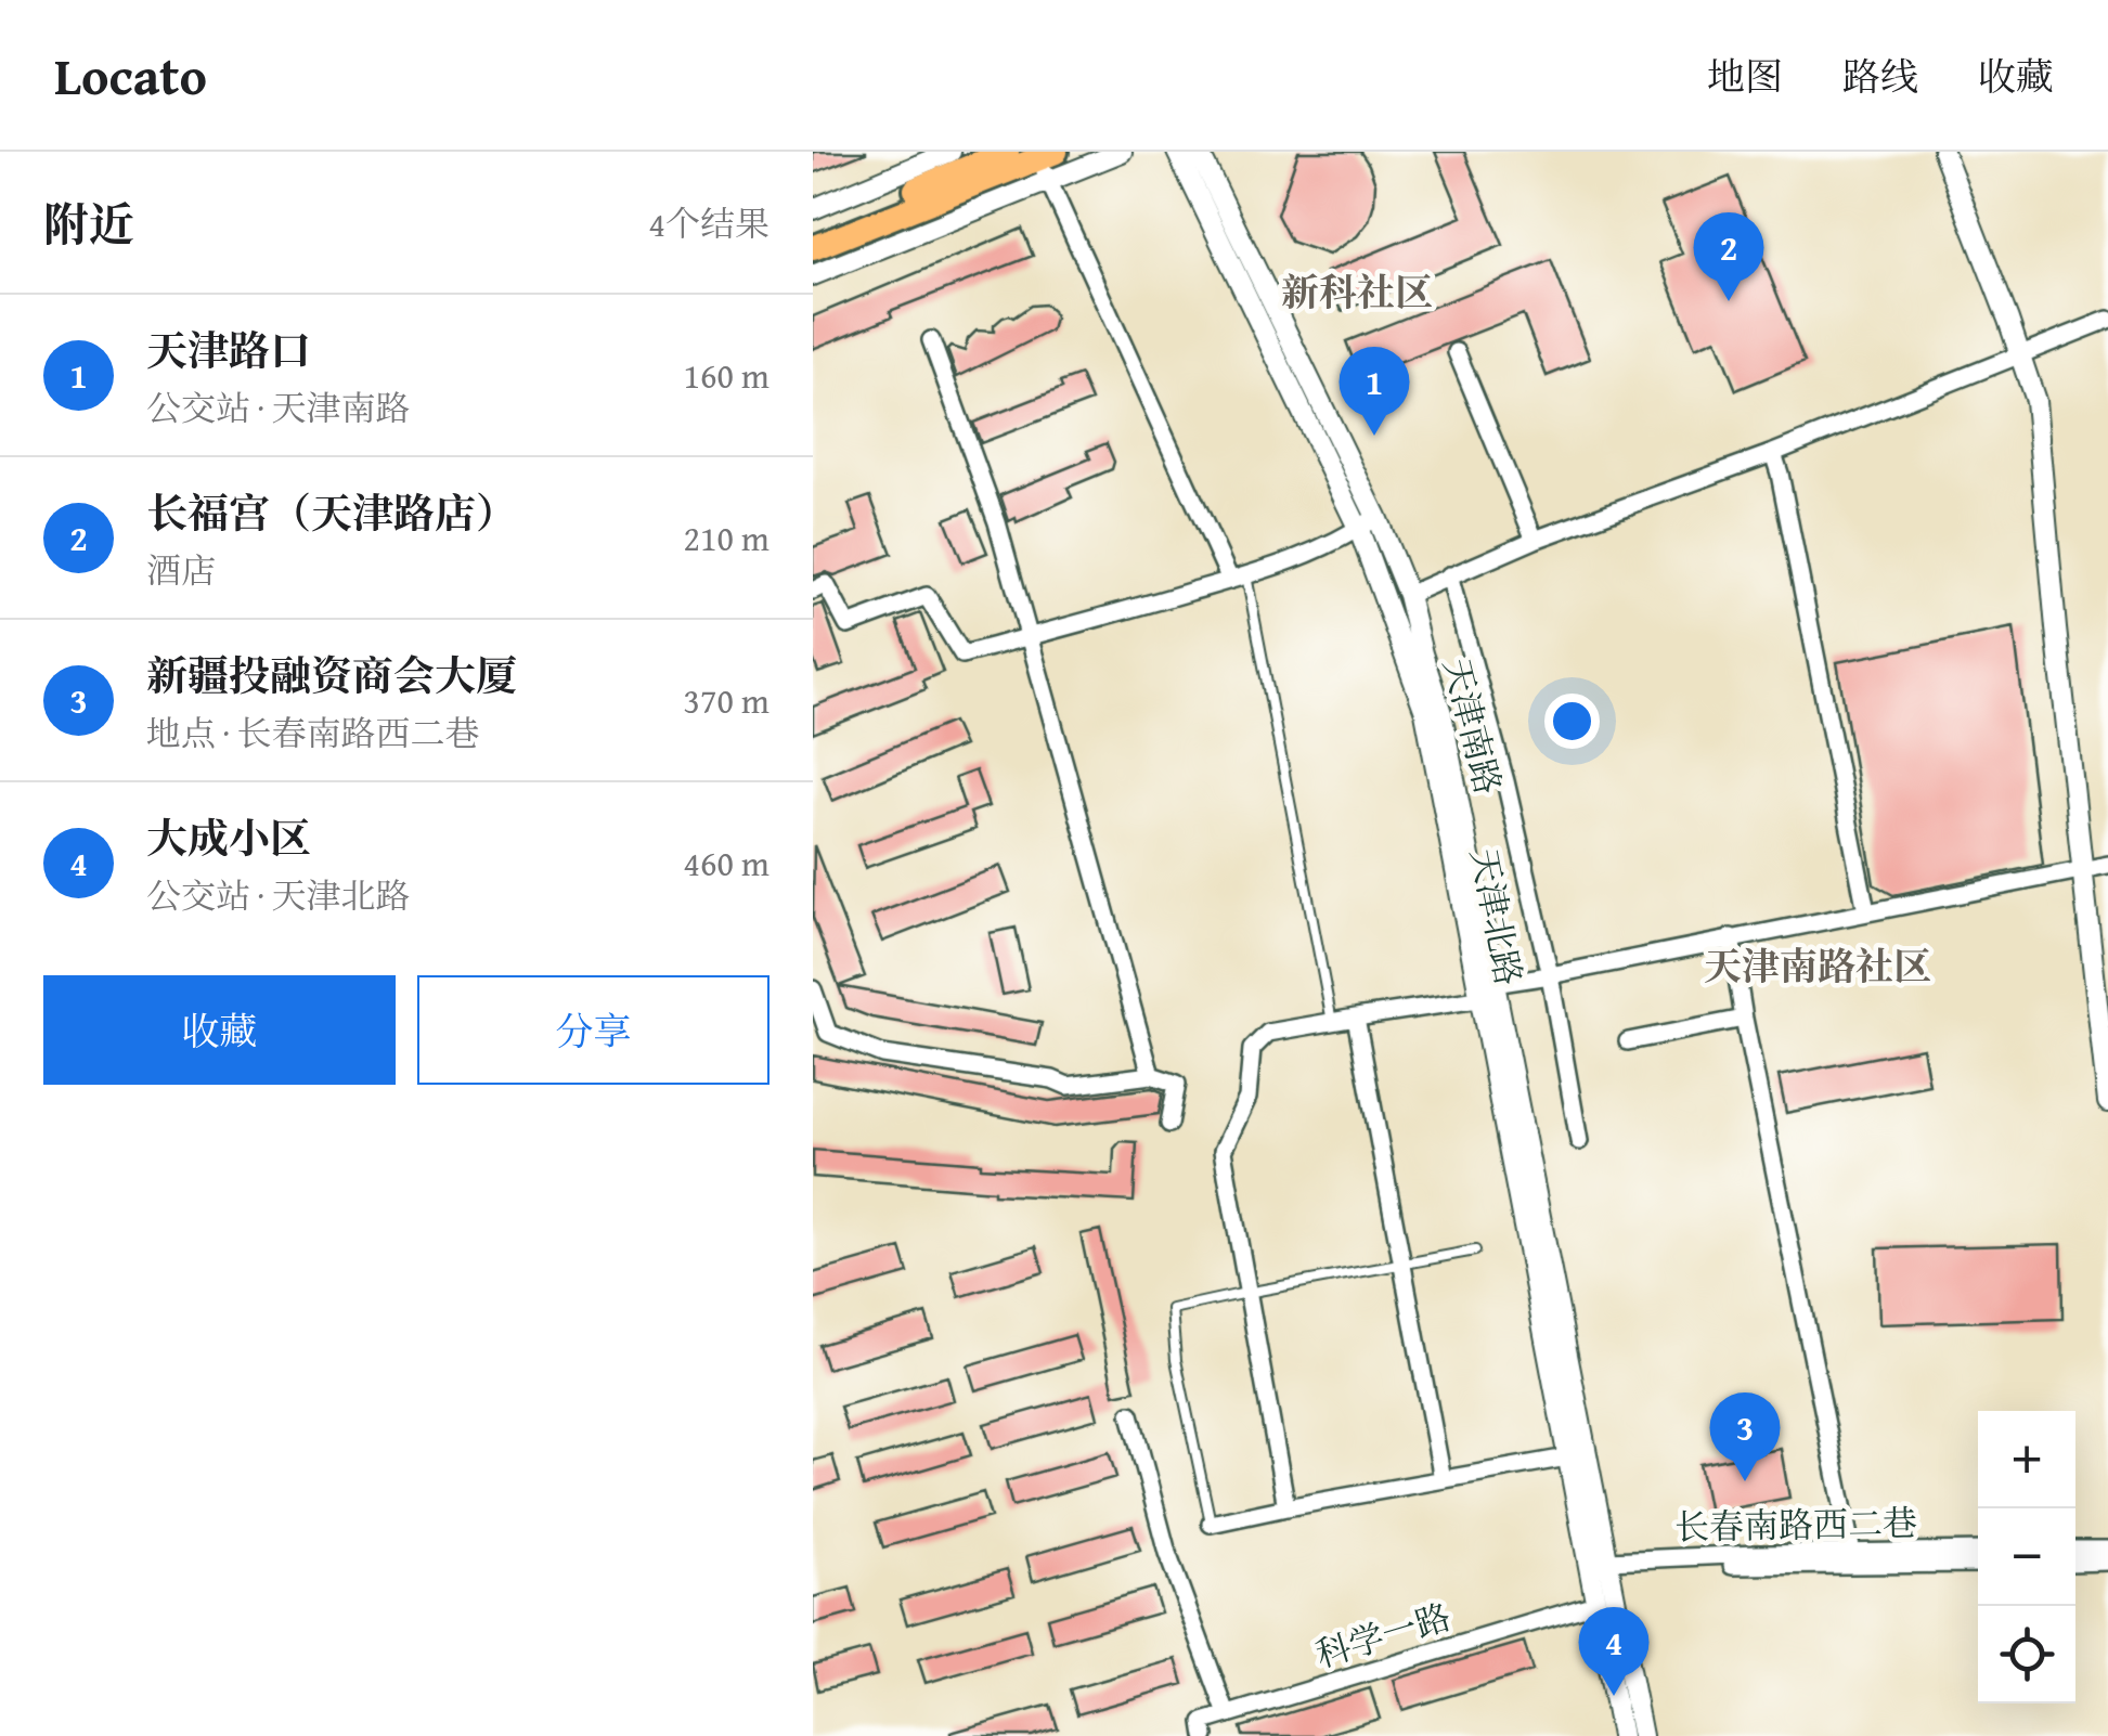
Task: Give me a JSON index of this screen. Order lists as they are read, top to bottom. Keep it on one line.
{"streets":{"street":["天津南路","天津北路","长春南路西二巷","科学一路"]},"crossings":[["天津南路","天津北路"],["天津南路","长春南路西二巷"]],"districts":["新科社区","天津南路社区"],"page":{"header":"Locato","nav":["地图","路线","收藏"],"heading":["附近","4个结果"],"pins":["2","1","3","4"],"list":[{"mark":"1","name":"天津路口","note":"公交站 · 天津南路","value":"160 m"},{"mark":"2","name":"长福宫（天津路店）","note":"酒店","value":"210 m"},{"mark":"3","name":"新疆投融资商会大厦","note":"地点 · 长春南路西二巷","value":"370 m"},{"mark":"4","name":"大成小区","note":"公交站 · 天津北路","value":"460 m"}],"buttons":["收藏","分享"],"map_buttons":["+","−"]}}
